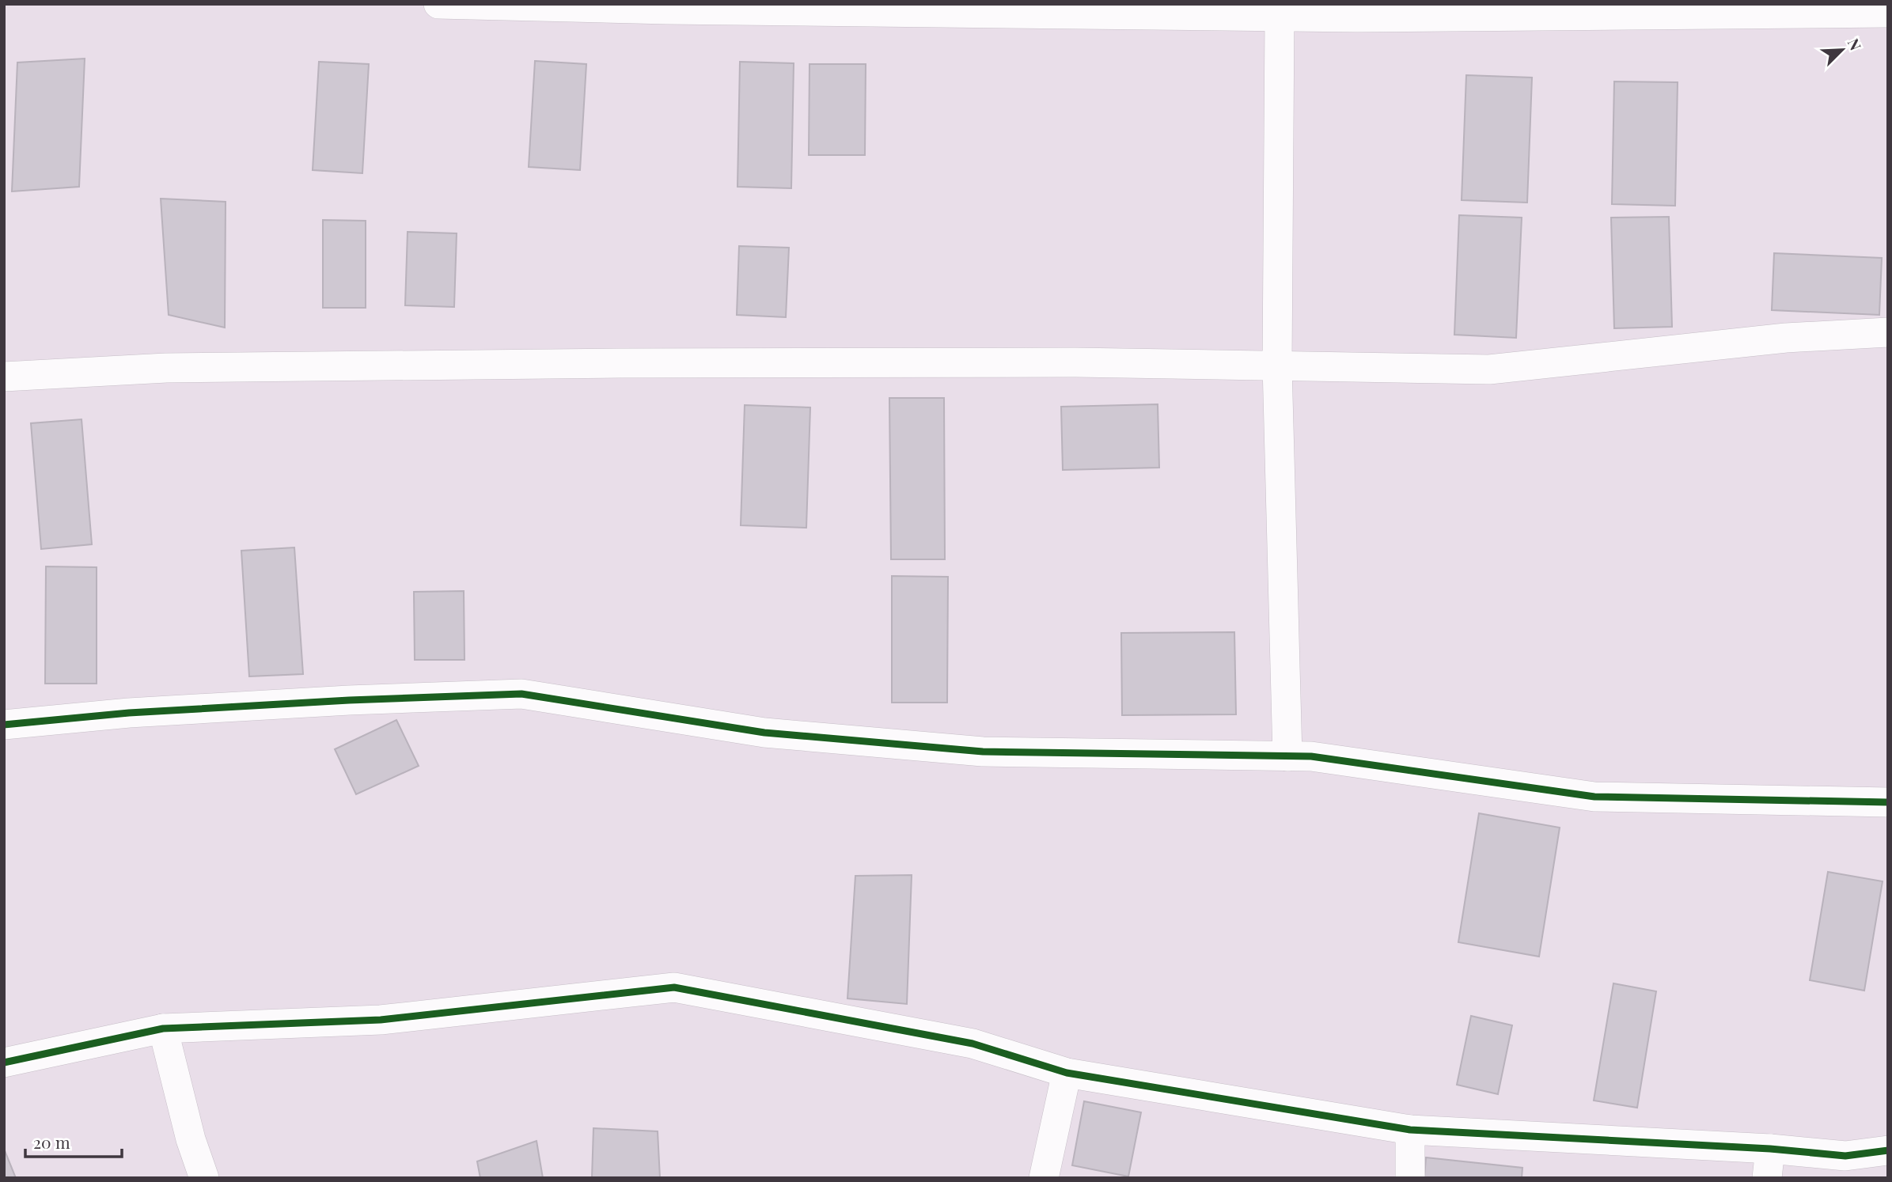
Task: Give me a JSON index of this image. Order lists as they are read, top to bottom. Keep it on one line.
{"scale_bar":"20 m","north":"top right"}
